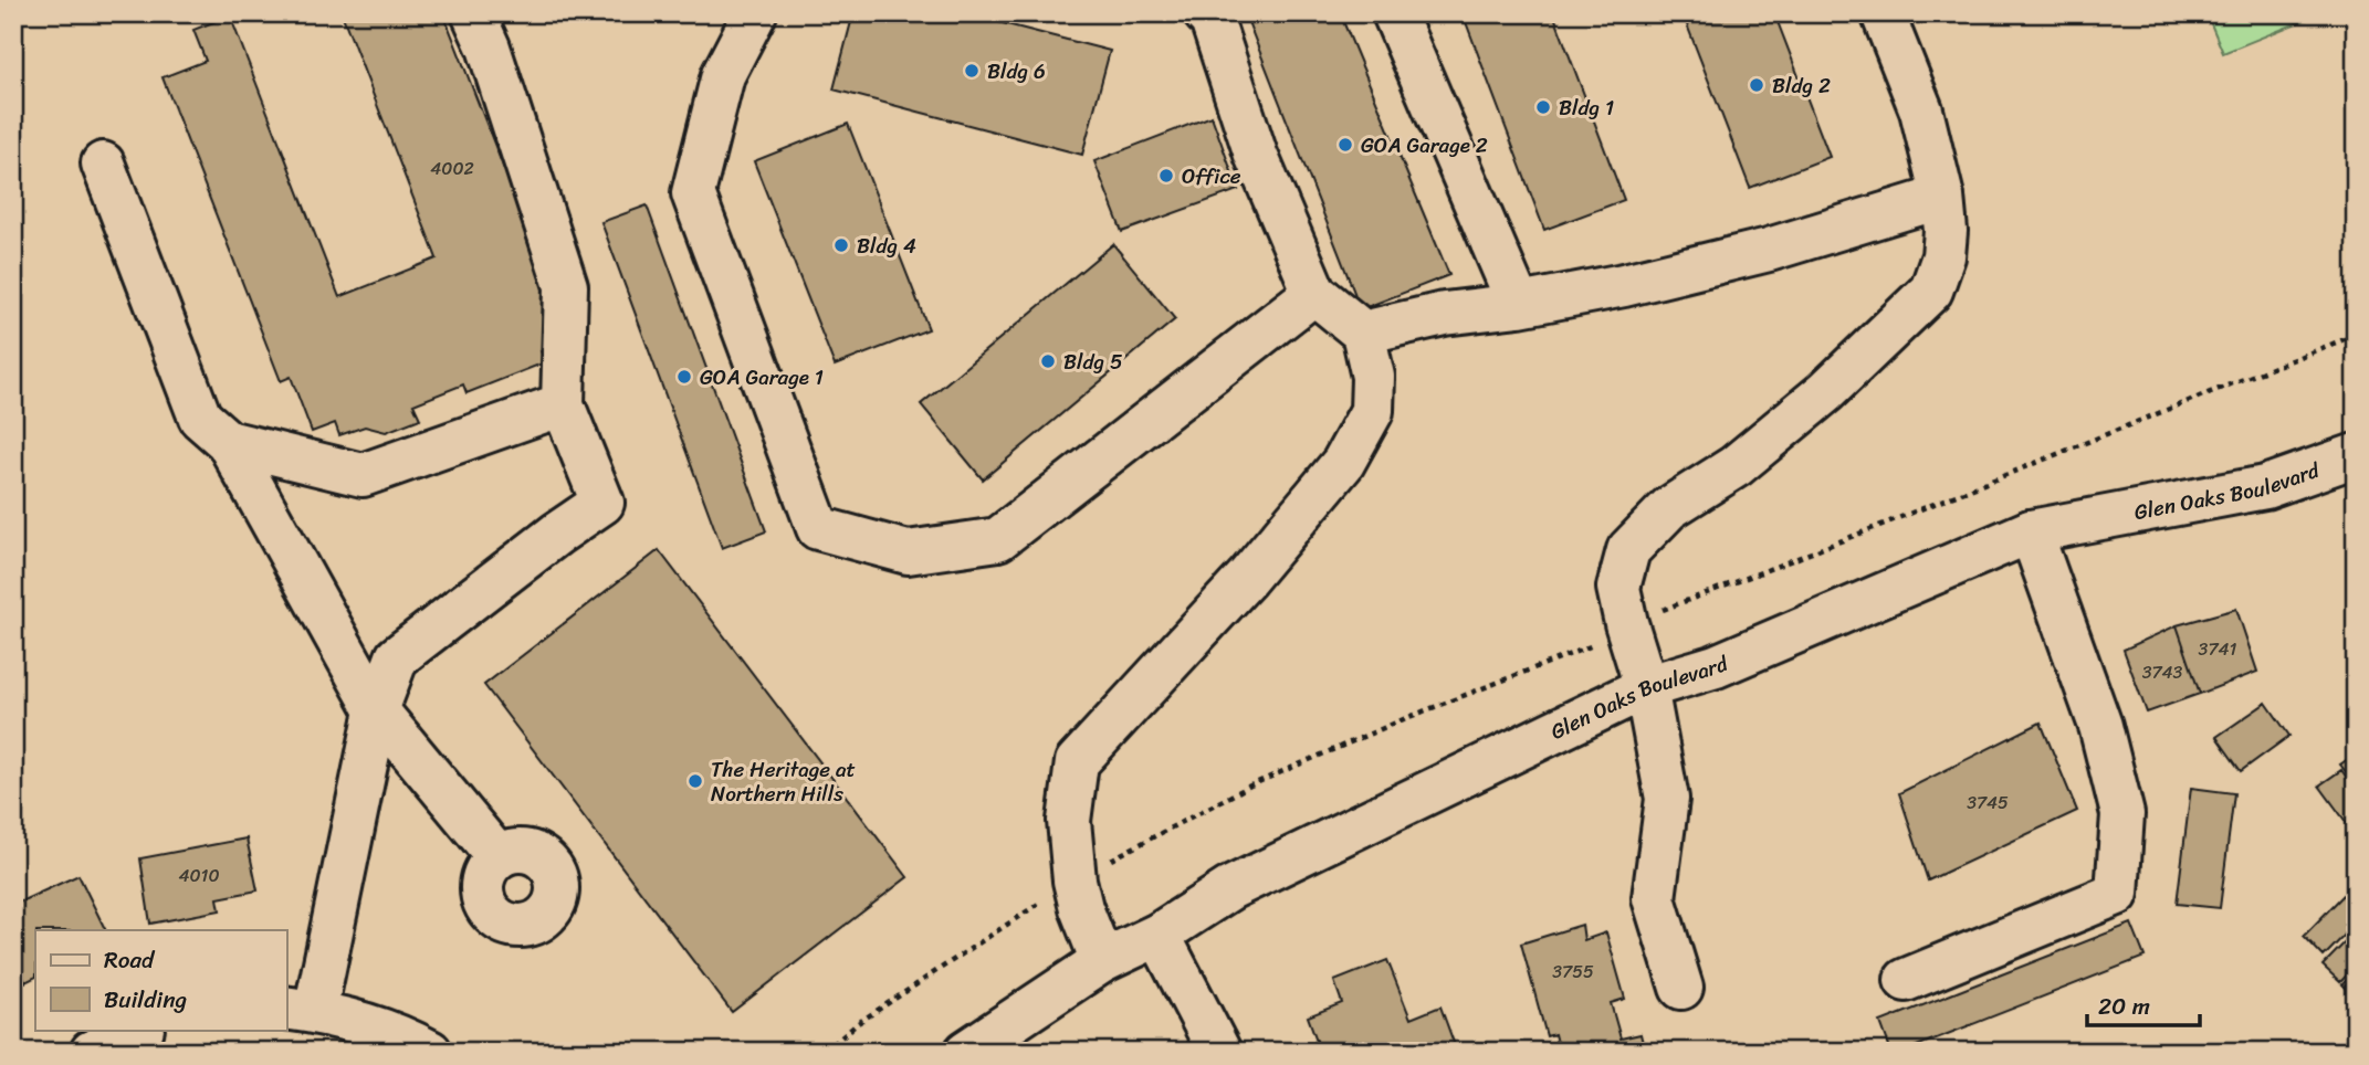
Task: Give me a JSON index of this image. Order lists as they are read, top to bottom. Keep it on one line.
{"streets":{"main road":["Glen Oaks Boulevard"]},"places":["Bldg 6","Bldg 2","Bldg 1","GOA Garage 2","Office","Bldg 4","Bldg 5","GOA Garage 1","The Heritage at Northern Hills"],"house_numbers":["4002","3741","3743","3745","4010","3755"],"legend":["Road","Building"],"scale_bar":"20 m"}
